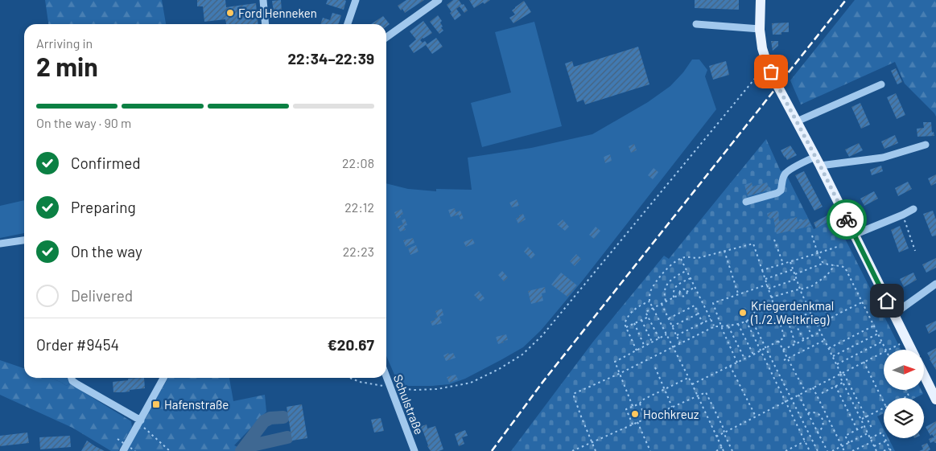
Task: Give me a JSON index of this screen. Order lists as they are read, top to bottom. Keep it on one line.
{"streets":{"street":["Schulstraße"]},"places":{"other":["Ford Henneken","Kriegerdenkmal (1./2.Weltkrieg)","Hochkreuz"],"transit":["Hafenstraße"]},"north":"right","page":{"heading":["2 min","Arriving in","22:34–22:39"],"panel":["Order #9454","€20.67"],"bar":"On the way · 90 m","list":[["Confirmed","22:08"],["Preparing","22:12"],["On the way","22:23"],"Delivered"]}}
